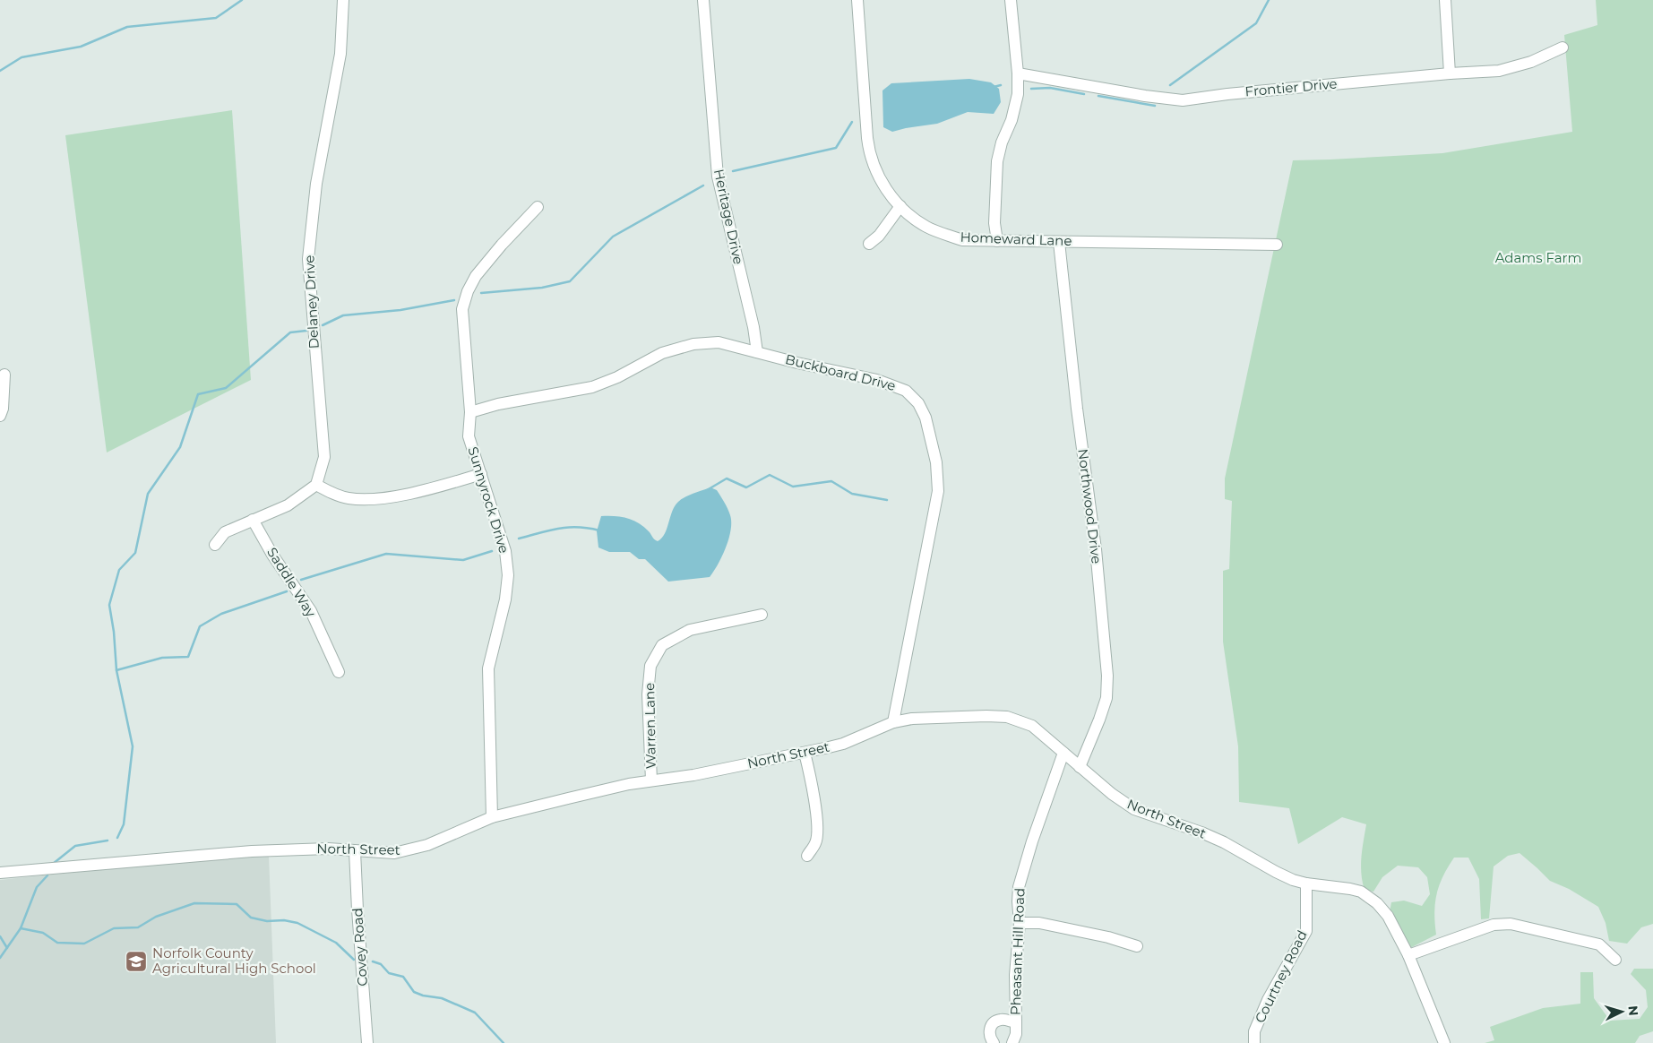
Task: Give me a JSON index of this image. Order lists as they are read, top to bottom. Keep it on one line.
{"streets":{"street":["Frontier Drive","Heritage Drive","Homeward Lane","Delaney Drive","Buckboard Drive","Sunnyrock Drive","Northwood Drive","Saddle Way","Warren Lane","North Street","Covey Road","Pheasant Hill Road","Courtney Road"]},"crossings":[["Heritage Drive","Buckboard Drive"],["Homeward Lane","Northwood Drive"],["Buckboard Drive","Sunnyrock Drive"],["Buckboard Drive","North Street"],["Sunnyrock Drive","North Street"],["Northwood Drive","North Street"],["Warren Lane","North Street"],["North Street","Covey Road"],["North Street","Pheasant Hill Road"],["North Street","Courtney Road"]],"parks":["Adams Farm"],"places":{"school or university":["Norfolk County Agricultural High School"]},"north":"right"}
